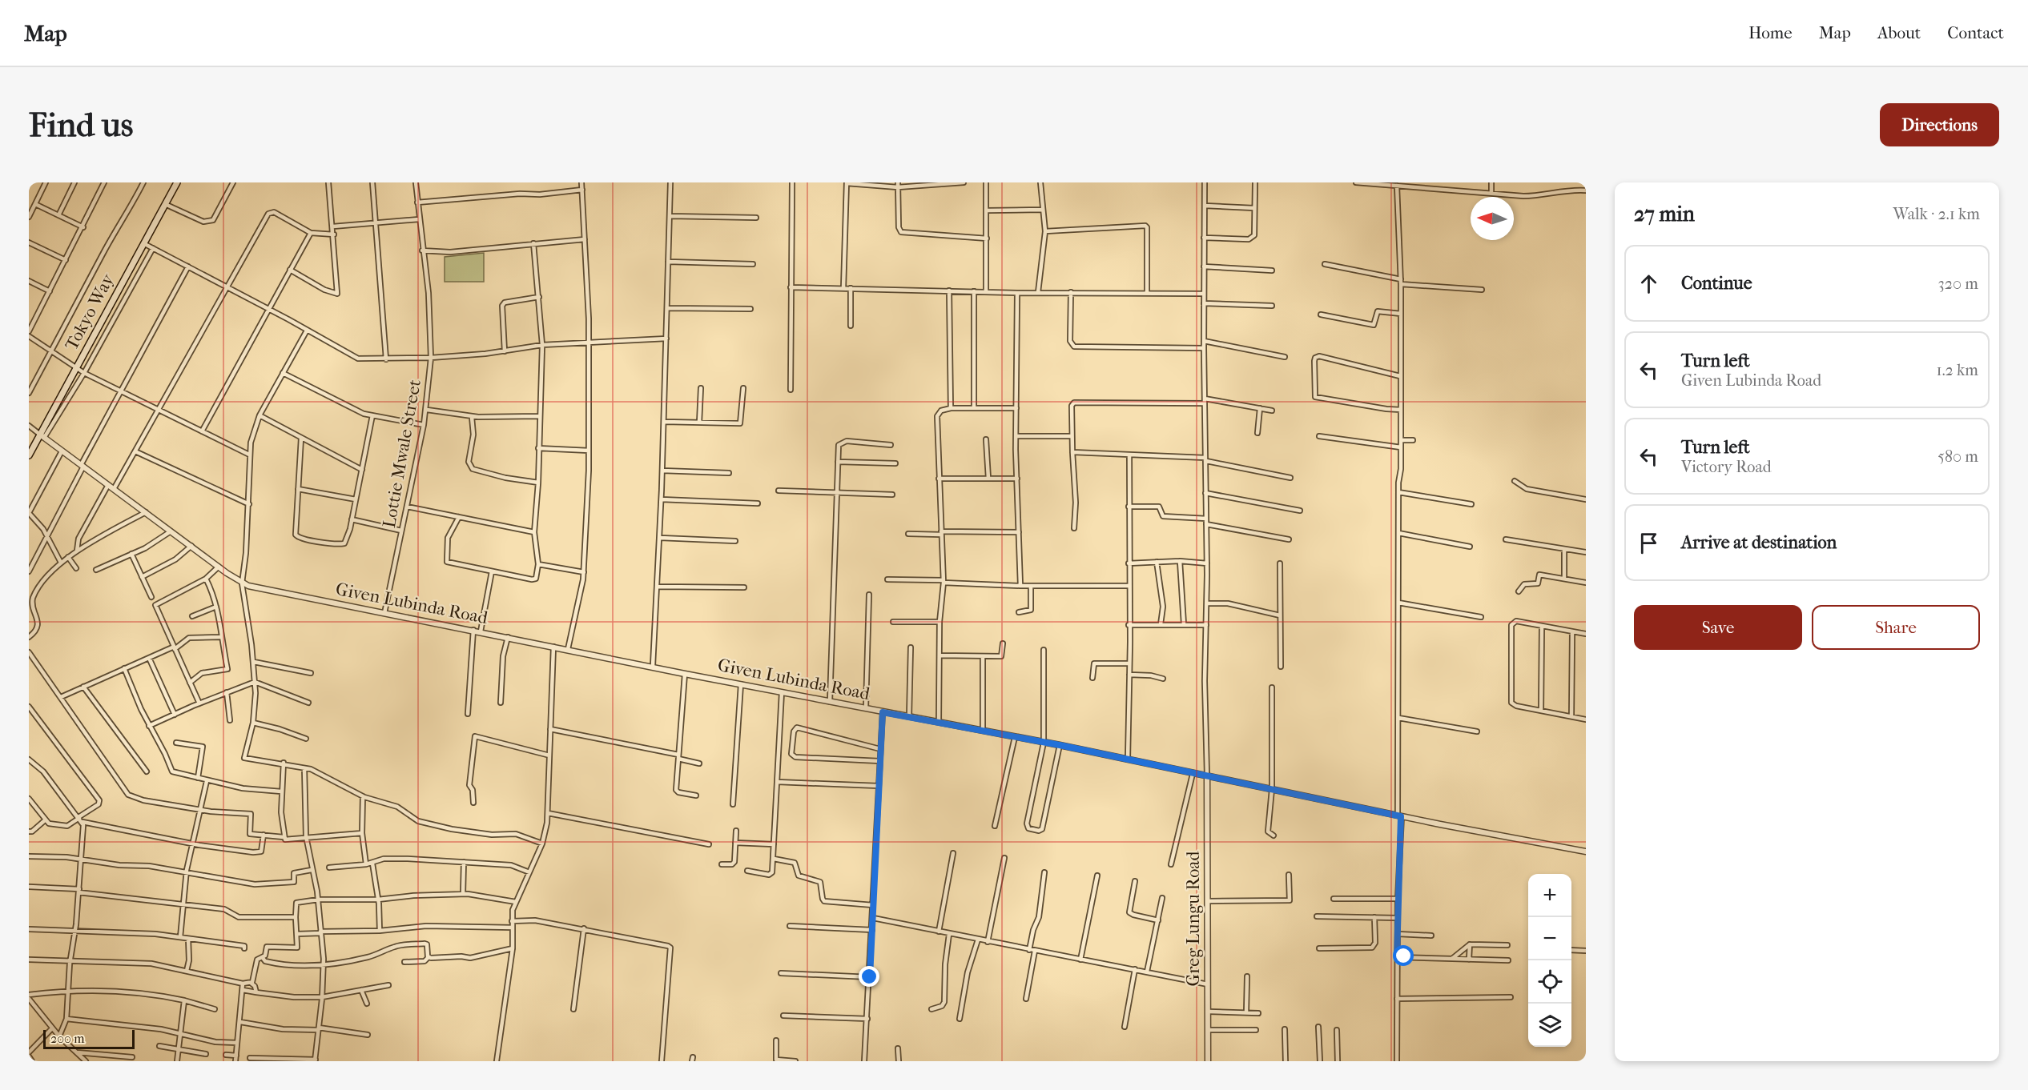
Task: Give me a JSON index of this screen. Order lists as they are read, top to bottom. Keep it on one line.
{"streets":{"main road":["Tokyo Way"],"street":["Lottie Mwale Street","Given Lubinda Road","Greg Lungu Road"]},"crossings":[["Tokyo Way","Given Lubinda Road"],["Lottie Mwale Street","Given Lubinda Road"],["Given Lubinda Road","Greg Lungu Road"]],"scale_bar":"200 m","north":"left","page":{"header":"Map","nav":["Home","Map","About","Contact"],"buttons":["Directions",["Save","Share"]],"title":"Find us","heading":["27 min","Walk · 2.1 km"],"list":[["Continue","320 m"],["Turn left","Given Lubinda Road","1.2 km"],["Turn left","Victory Road","580 m"],"Arrive at destination"],"map_buttons":["+","−"],"scale":"200 m"}}
